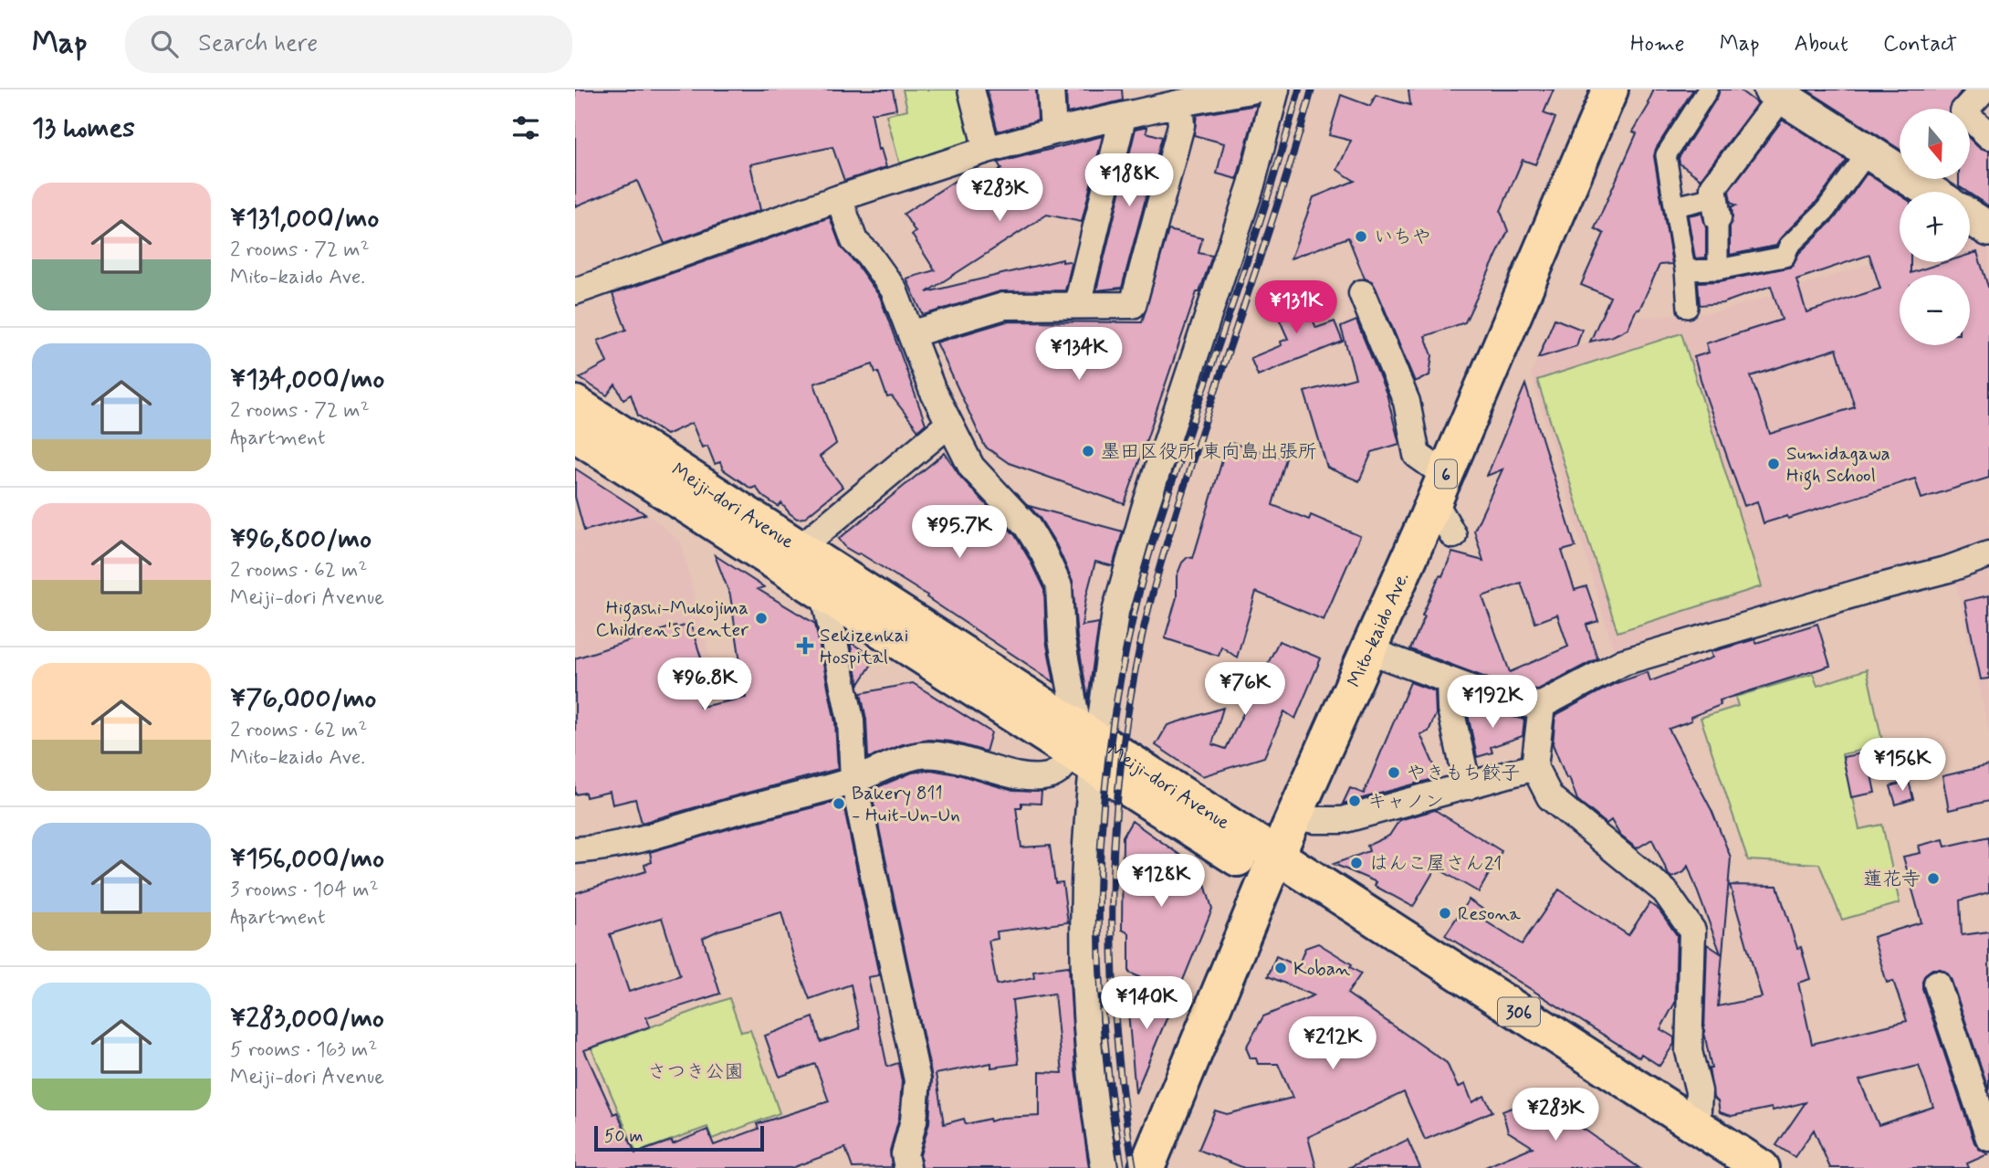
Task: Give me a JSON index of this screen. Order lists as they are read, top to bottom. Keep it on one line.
{"streets":{"main road":["6","Meiji-dori Avenue","Mito-kaido Ave.","306"]},"crossings":[["Meiji-dori Avenue","Mito-kaido Ave."]],"parks":["さつき公園"],"places":{"other":["いちや","墨田区役所 東向島出張所","Sumidagawa High School","Higashi-Mukojima Children's Center","やきもち餃子","キャノン","Bakery 811 - Huit-Un-Un","はんこ屋さん21","蓮花寺","Resona","Koban"],"health":["Sekizenkai Hospital"]},"scale_bar":"50 m","north":"bottom","page":{"header":"Map","search":"Search here","nav":["Home","Map","About","Contact"],"heading":"13 homes","map_buttons":["+","−"],"price":["¥188K","¥283K","¥131K","¥134K","¥95.7K","¥96.8K","¥76K","¥192K","¥156K","¥128K","¥140K","¥212K","¥283K"],"list":[{"name":"¥131,000/mo","note":"2 rooms · 72 m² · Mito-kaido Ave."},{"name":"¥134,000/mo","note":"2 rooms · 72 m² · Apartment"},{"name":"¥96,800/mo","note":"2 rooms · 62 m² · Meiji-dori Avenue"},{"name":"¥76,000/mo","note":"2 rooms · 62 m² · Mito-kaido Ave."},{"name":"¥156,000/mo","note":"3 rooms · 104 m² · Apartment"},{"name":"¥283,000/mo","note":"5 rooms · 163 m² · Meiji-dori Avenue"}],"scale":"50 m"}}
